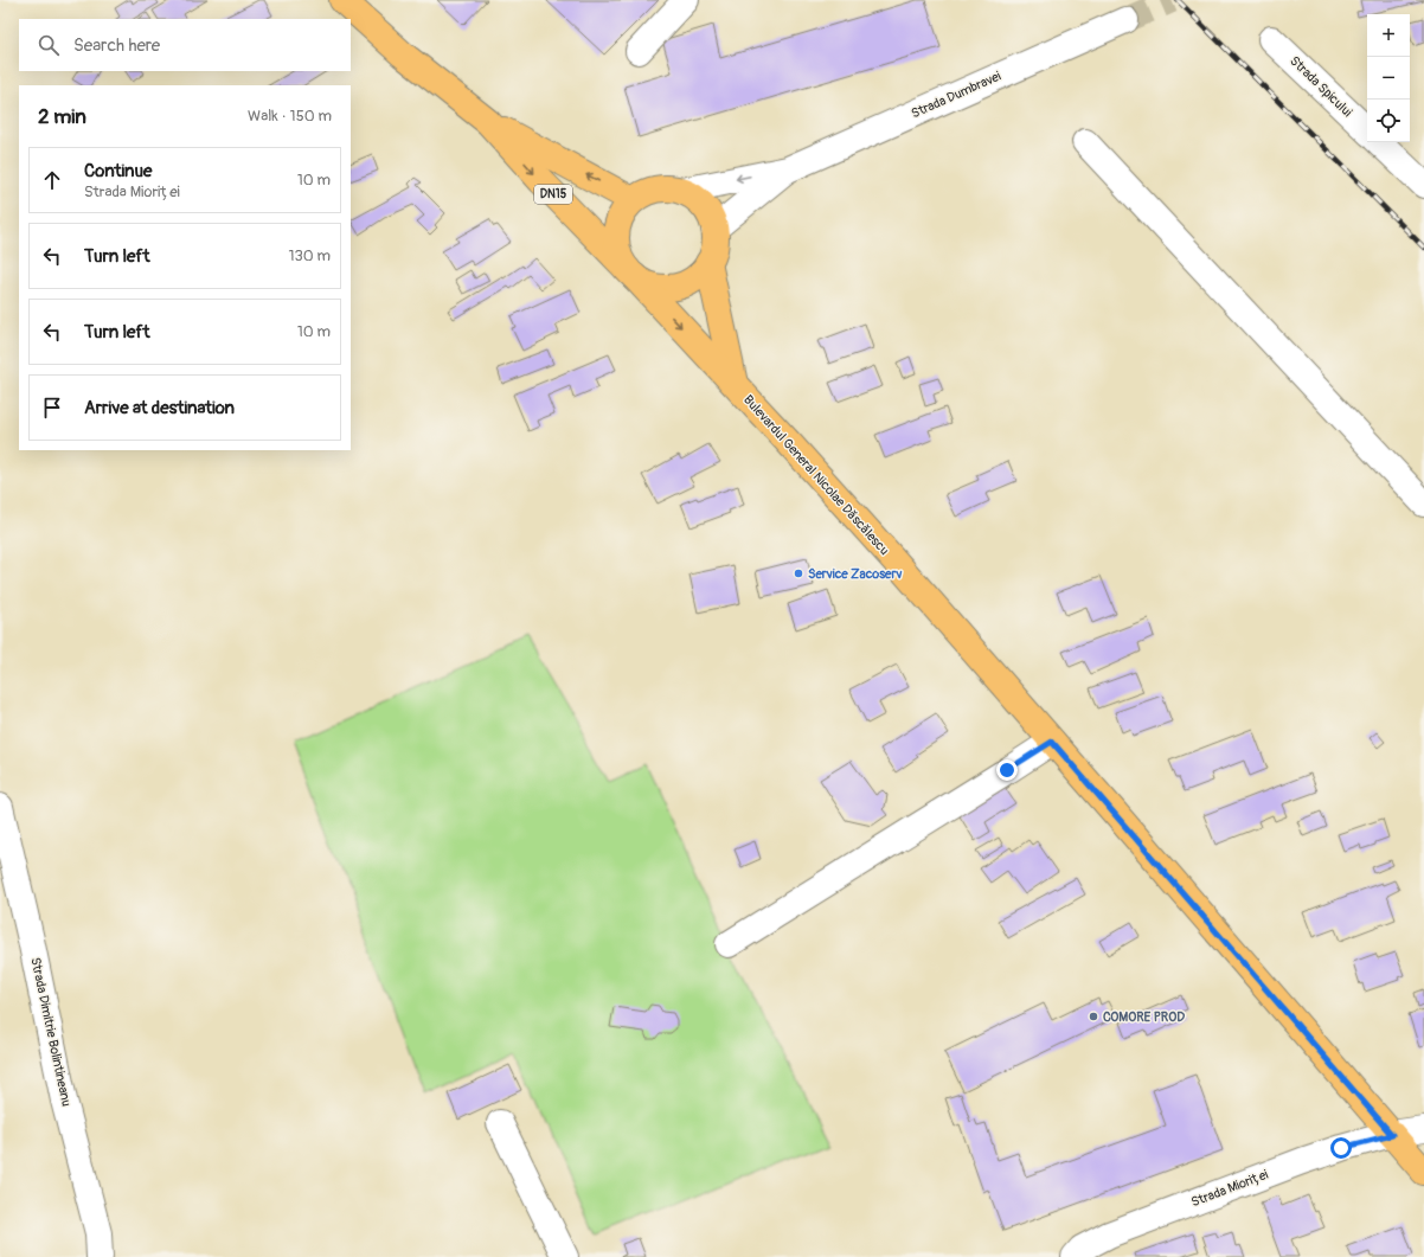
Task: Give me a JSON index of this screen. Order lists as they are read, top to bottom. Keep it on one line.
{"streets":{"main road":["DN15","Bulevardul General Nicolae Dăscălescu"],"street":["Strada Spicului","Strada Dumbravei","Strada Dimitrie Bolintineanu","Strada Mioriței"]},"crossings":[["Bulevardul General Nicolae Dăscălescu","Strada Mioriței"]],"places":["Service Zacoserv","COMORE PROD"],"page":{"map_buttons":["+","−"],"search":"Search here","heading":["2 min","Walk · 150 m"],"list":[["Continue","Strada Mioriței","10 m"],["Turn left","130 m"],["Turn left","10 m"],"Arrive at destination"]}}
